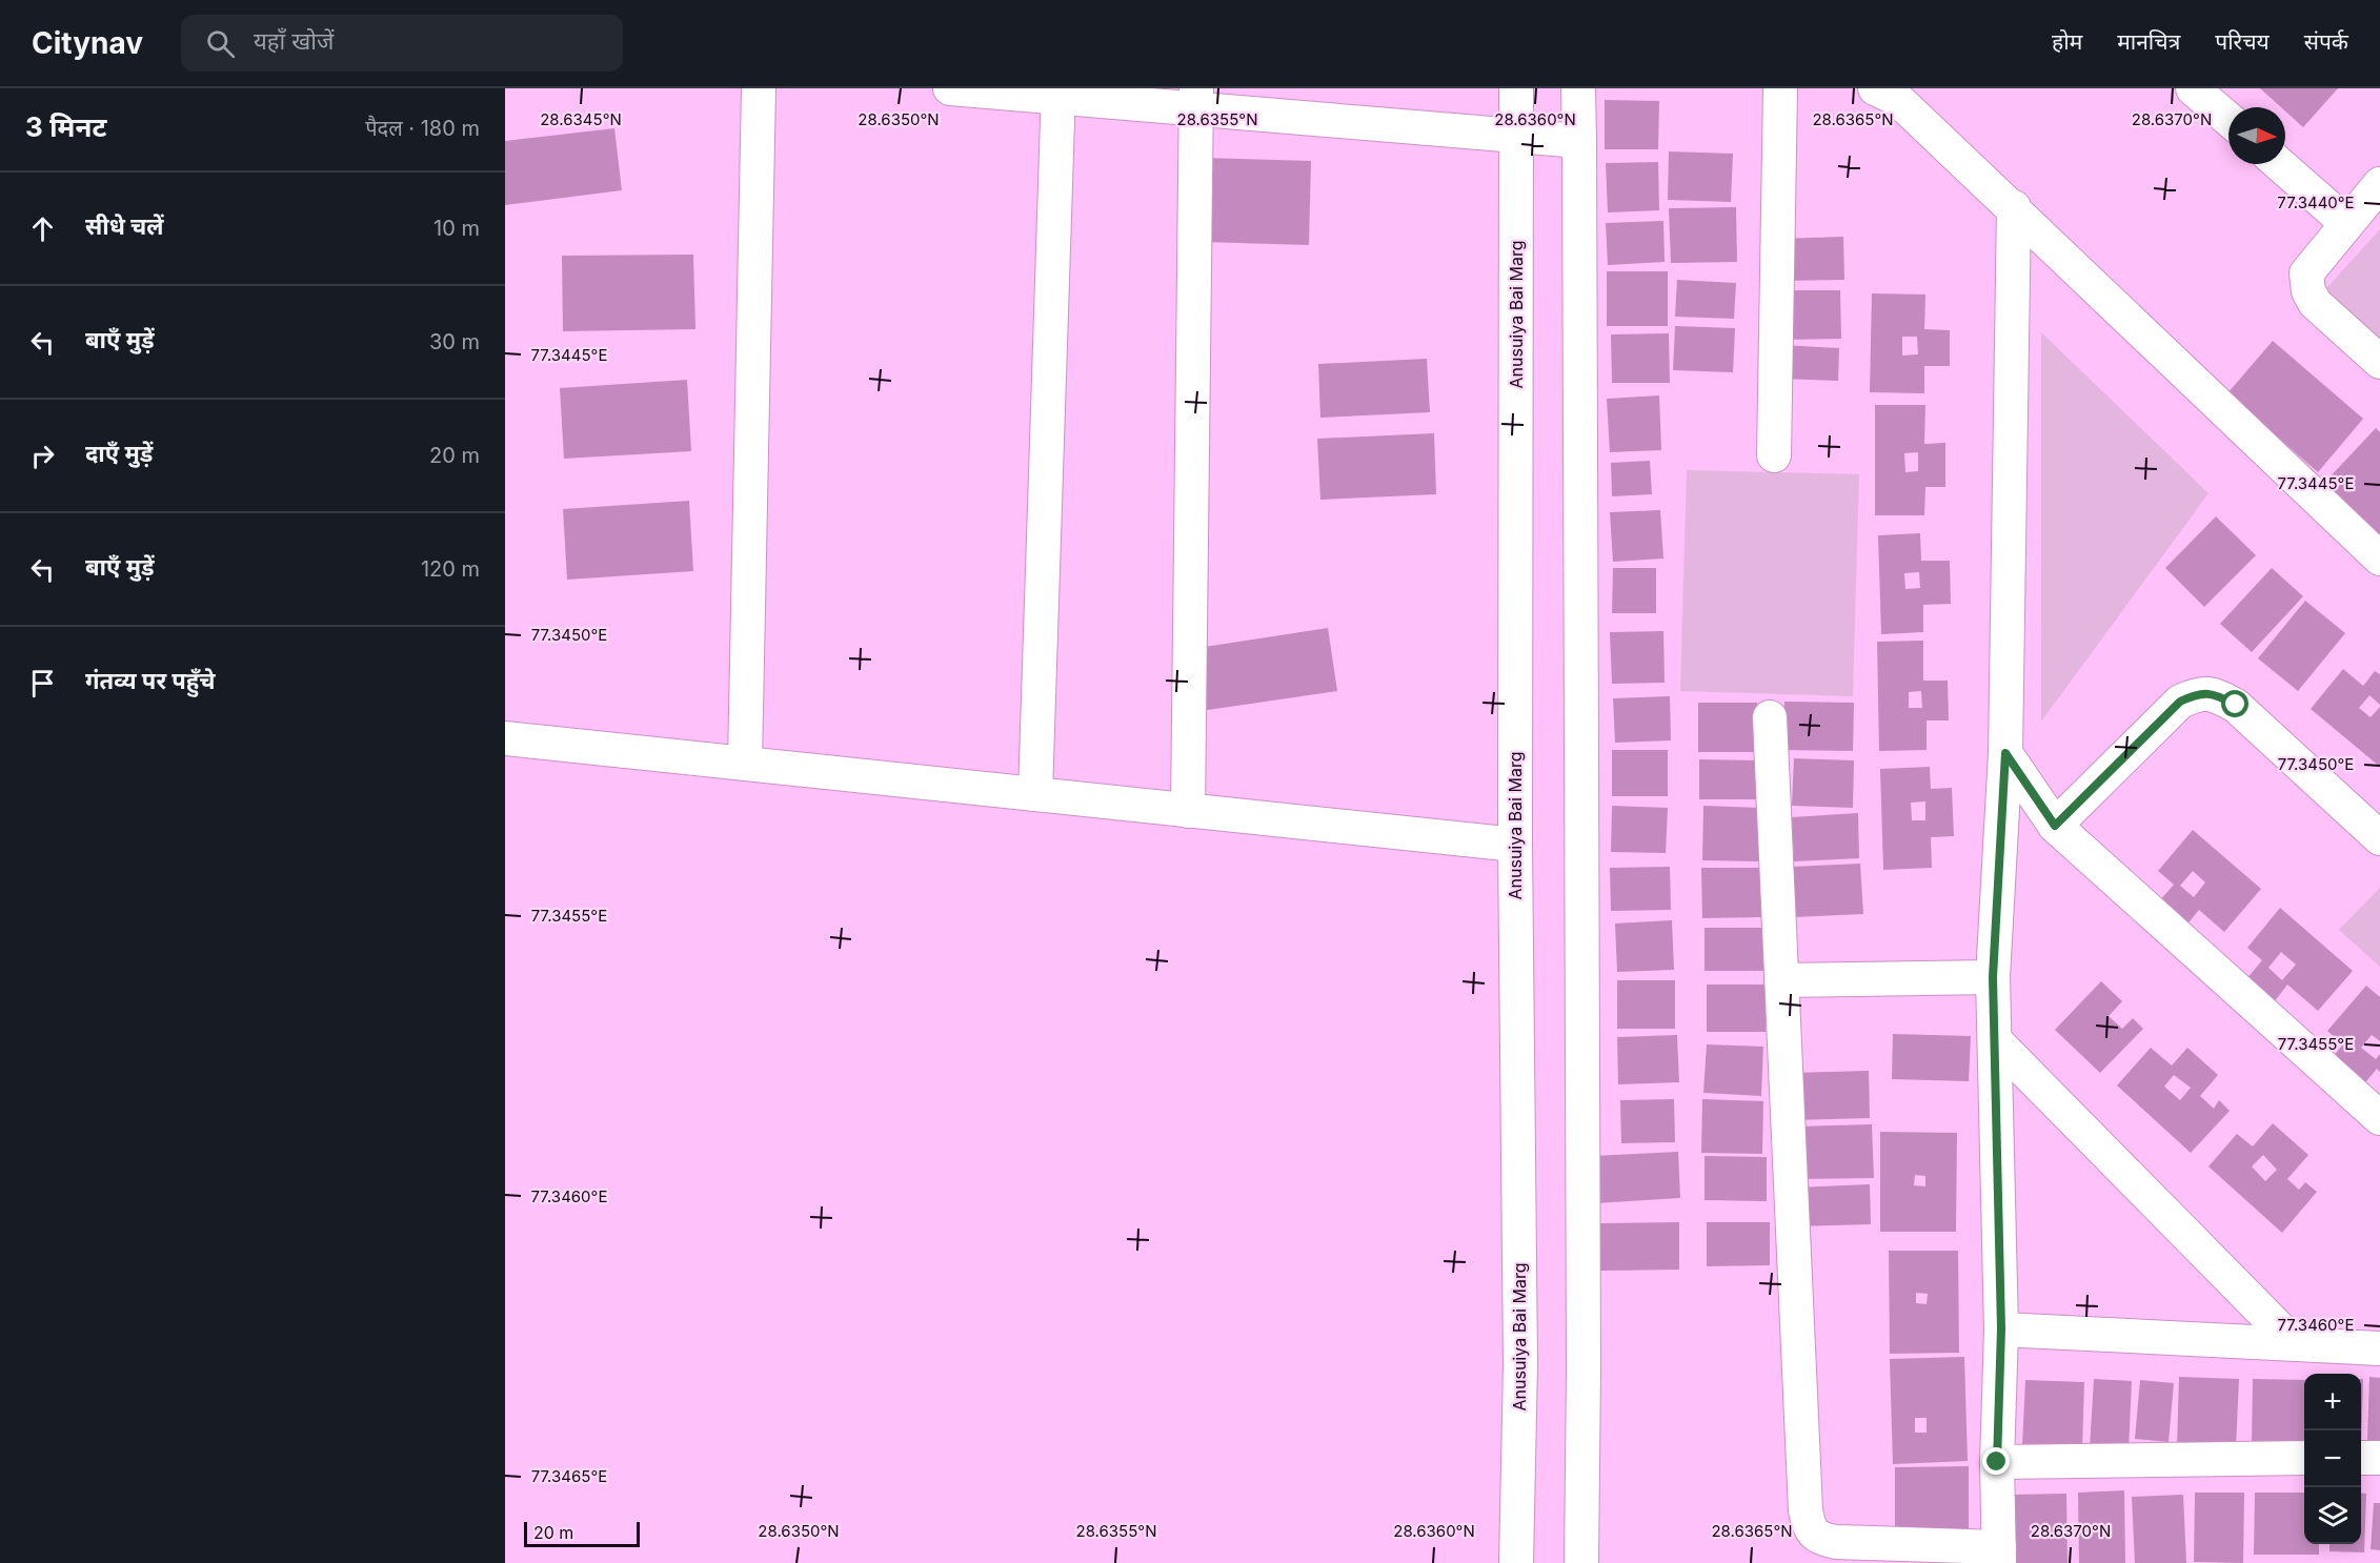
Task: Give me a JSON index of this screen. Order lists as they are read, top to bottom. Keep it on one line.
{"streets":{"street":["Anusuiya Bai Marg"]},"scale_bar":"20 m","north":"right","page":{"header":"Citynav","search":"यहाँ खोजें","nav":["होम","मानचित्र","परिचय","संपर्क"],"heading":["3 मिनट","पैदल · 180 m"],"list":[["सीधे चलें","10 m"],["बाएँ मुड़ें","30 m"],["दाएँ मुड़ें","20 m"],["बाएँ मुड़ें","120 m"],"गंतव्य पर पहुँचे"],"map_buttons":["+","−"],"scale":"20 m"},"coordinates":["28.6345°N","28.6350°N","28.6355°N","28.6360°N","28.6365°N","28.6370°N","77.3440°E","77.3445°E","77.3450°E","77.3455°E","77.3460°E","77.3465°E"]}
